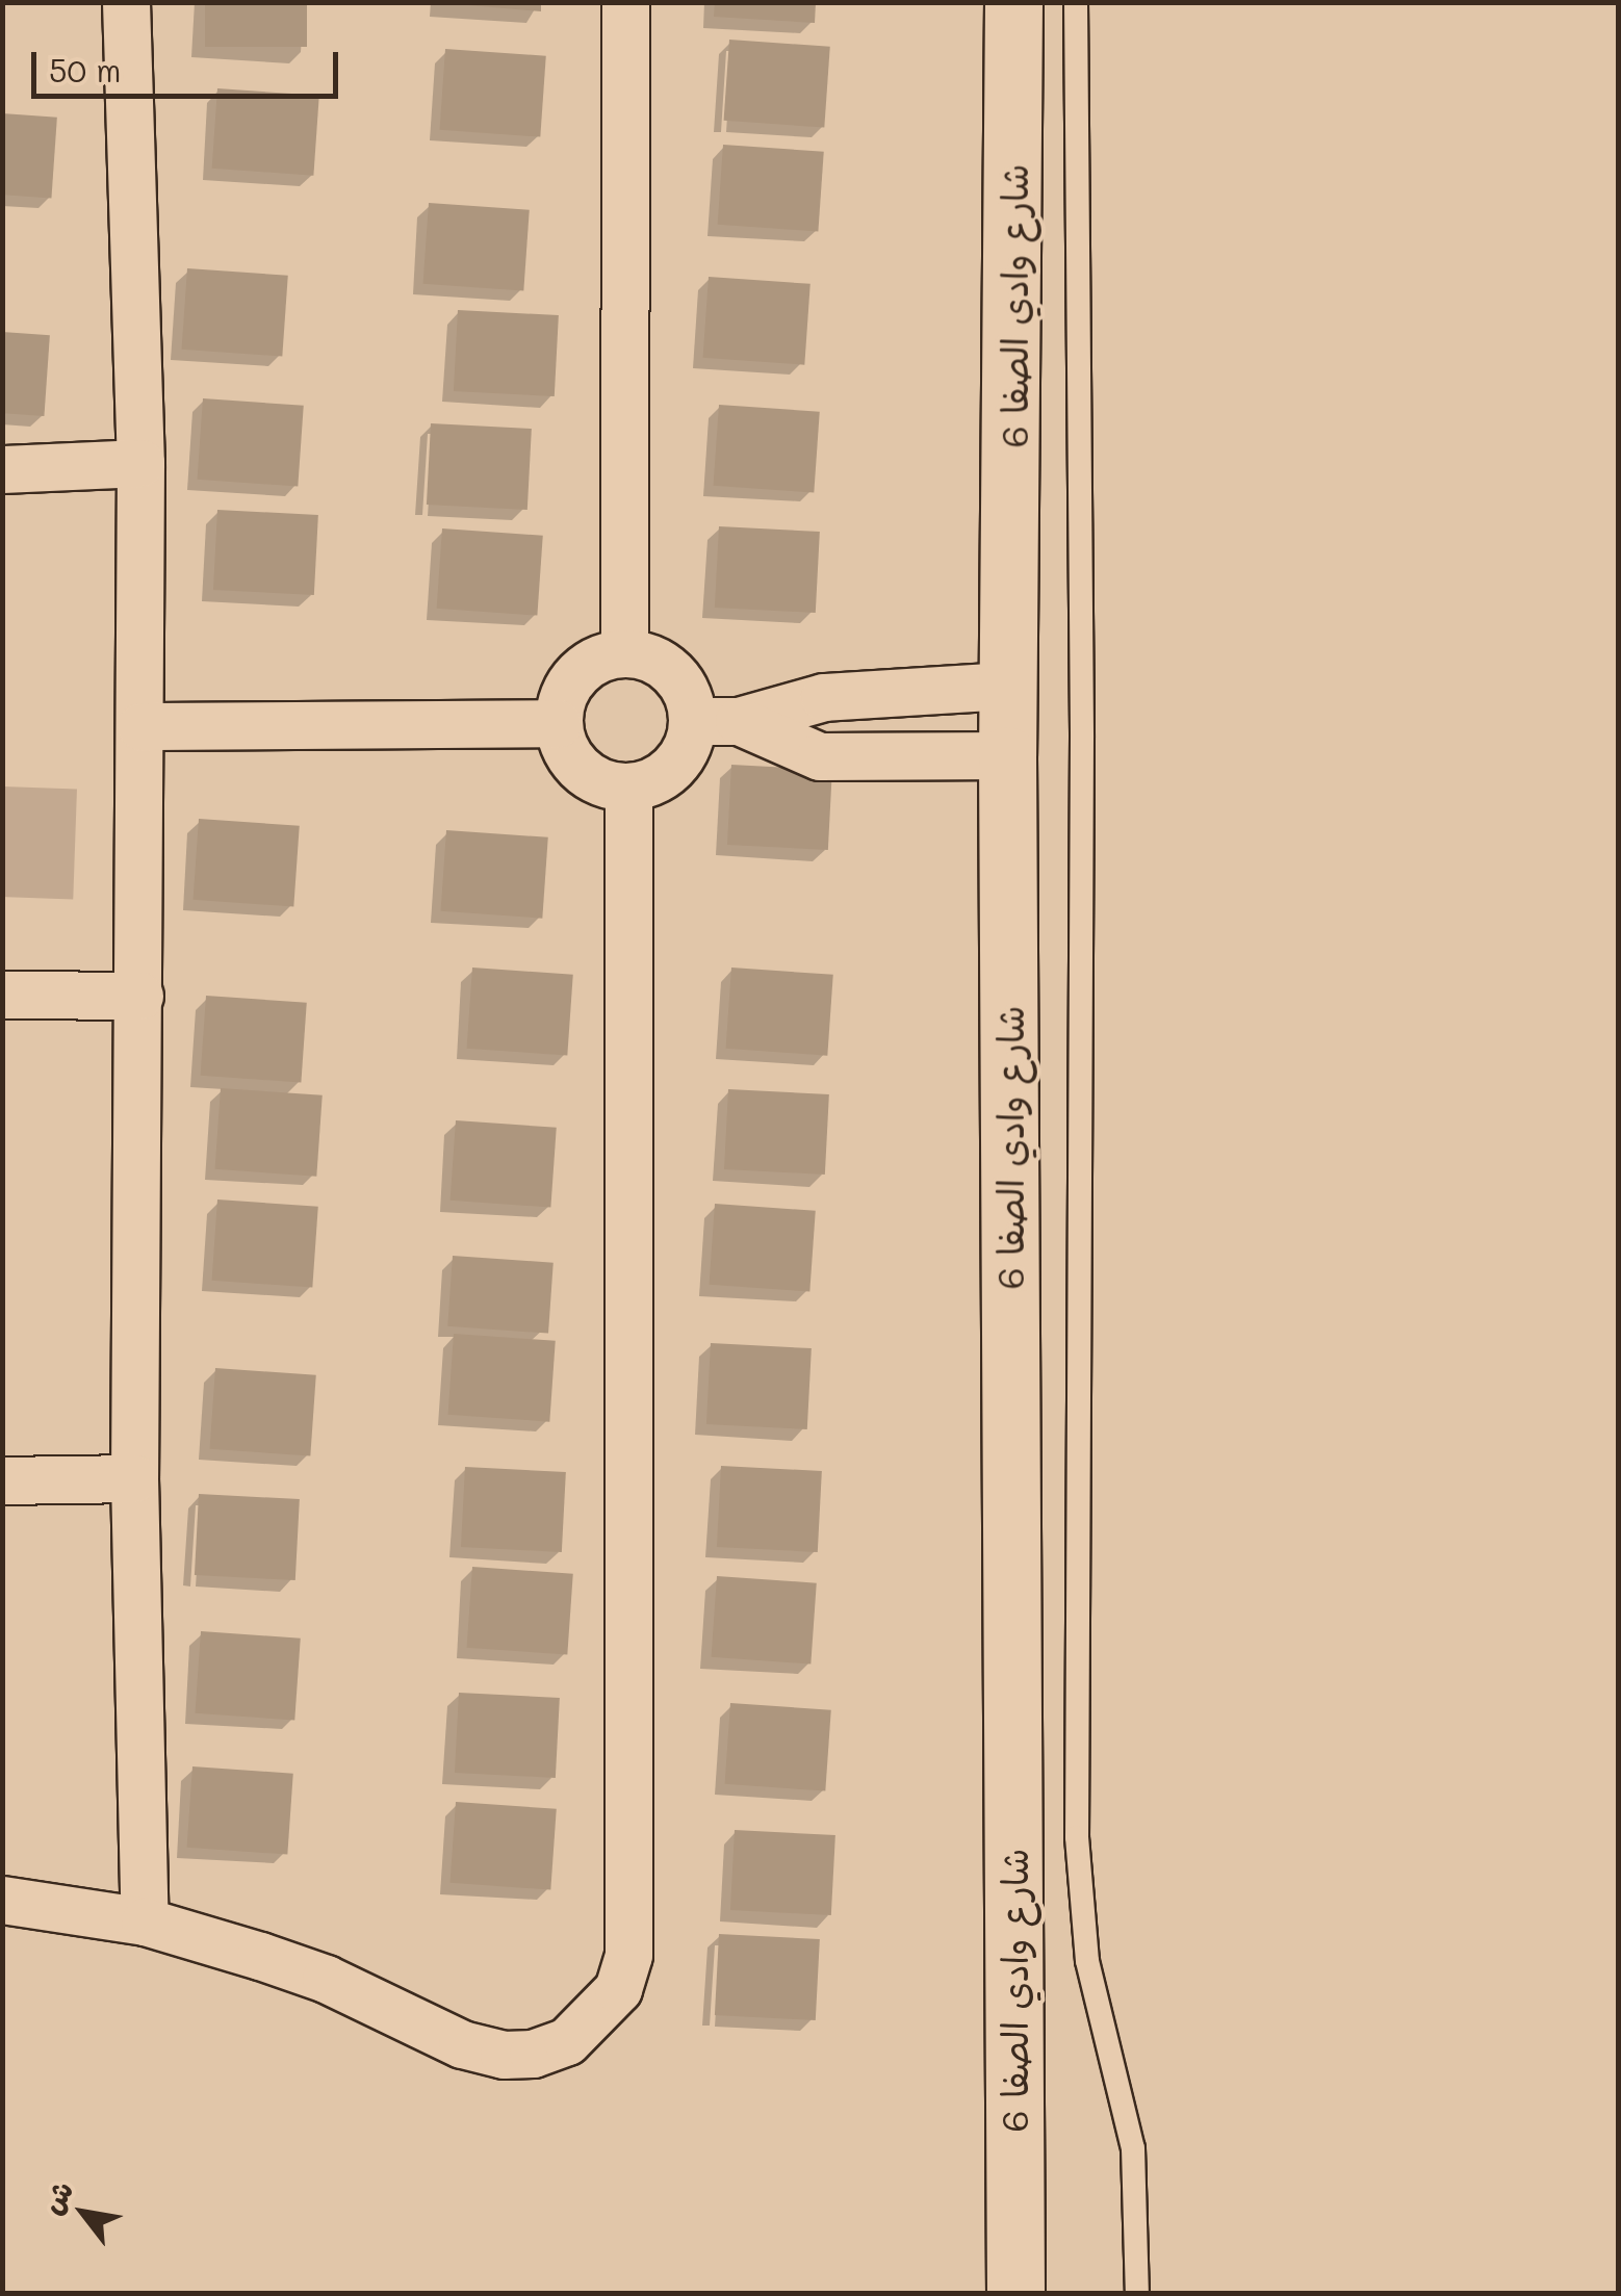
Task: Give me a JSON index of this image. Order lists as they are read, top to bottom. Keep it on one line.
{"streets":{"main road":["شارع وادي الصفا 6"]},"scale_bar":"50 m","north":"top left"}
